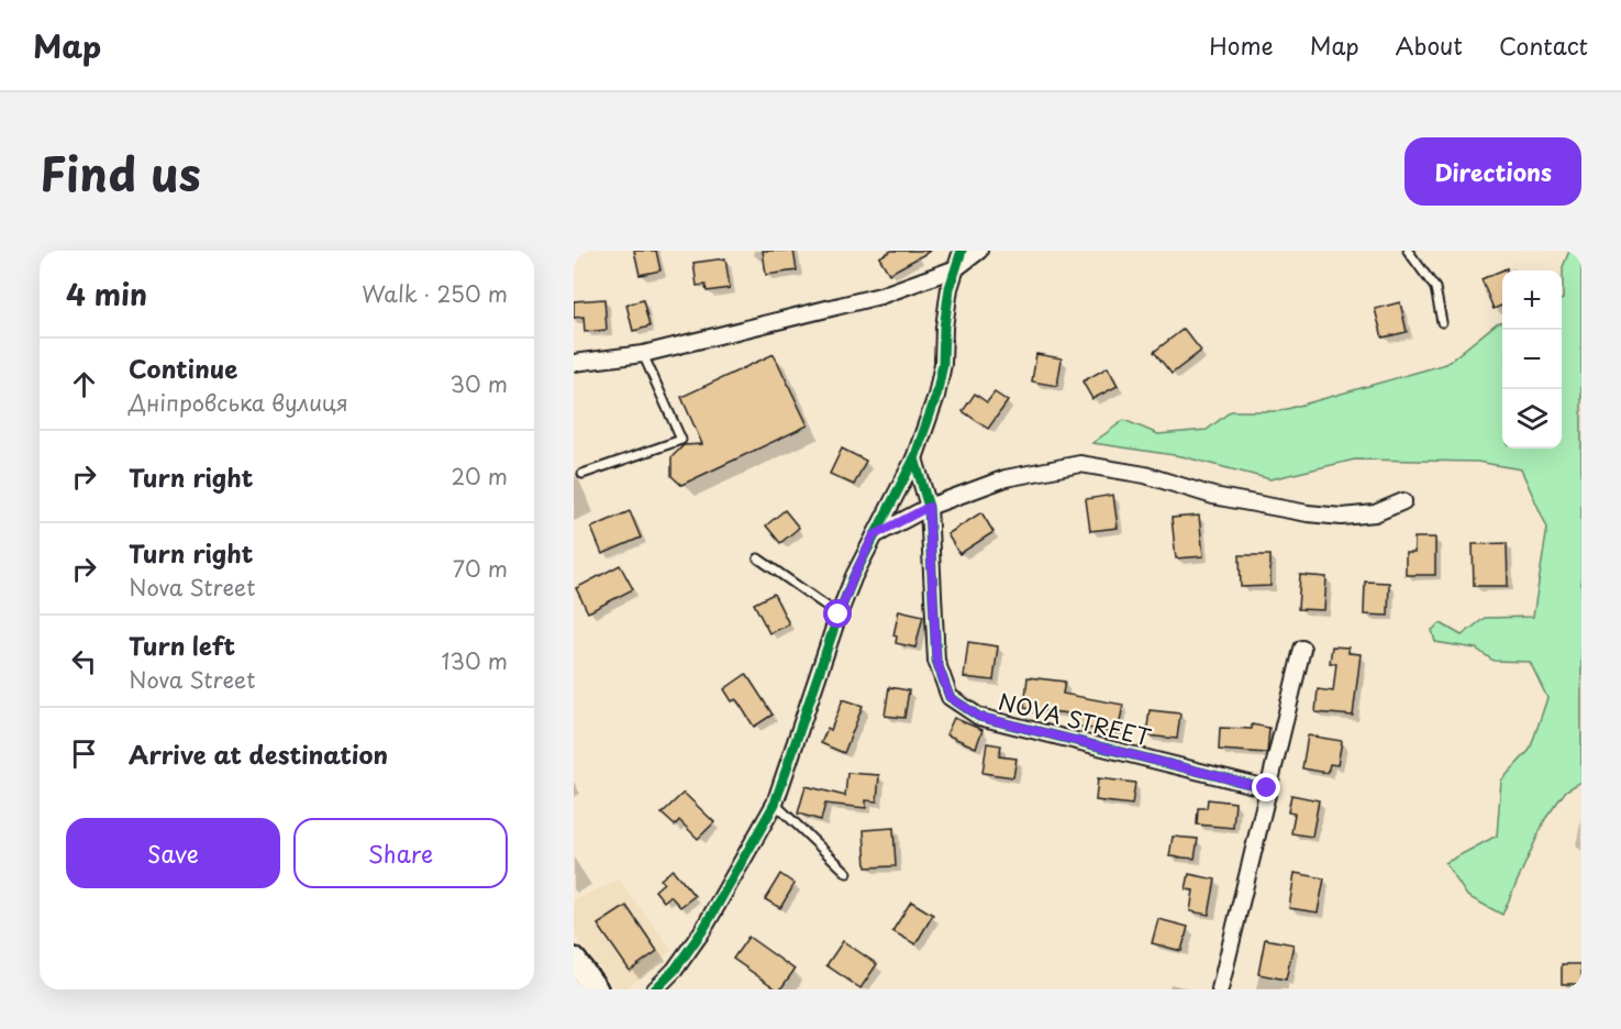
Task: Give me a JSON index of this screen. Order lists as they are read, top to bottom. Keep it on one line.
{"streets":{"street":["NOVA STREET"]},"page":{"header":"Map","nav":["Home","Map","About","Contact"],"title":"Find us","buttons":["Directions",["Save","Share"]],"heading":["4 min","Walk · 250 m"],"map_buttons":["+","−"],"list":[["Continue","Дніпровська вулиця","30 m"],["Turn right","20 m"],["Turn right","Nova Street","70 m"],["Turn left","Nova Street","130 m"],"Arrive at destination"]}}
